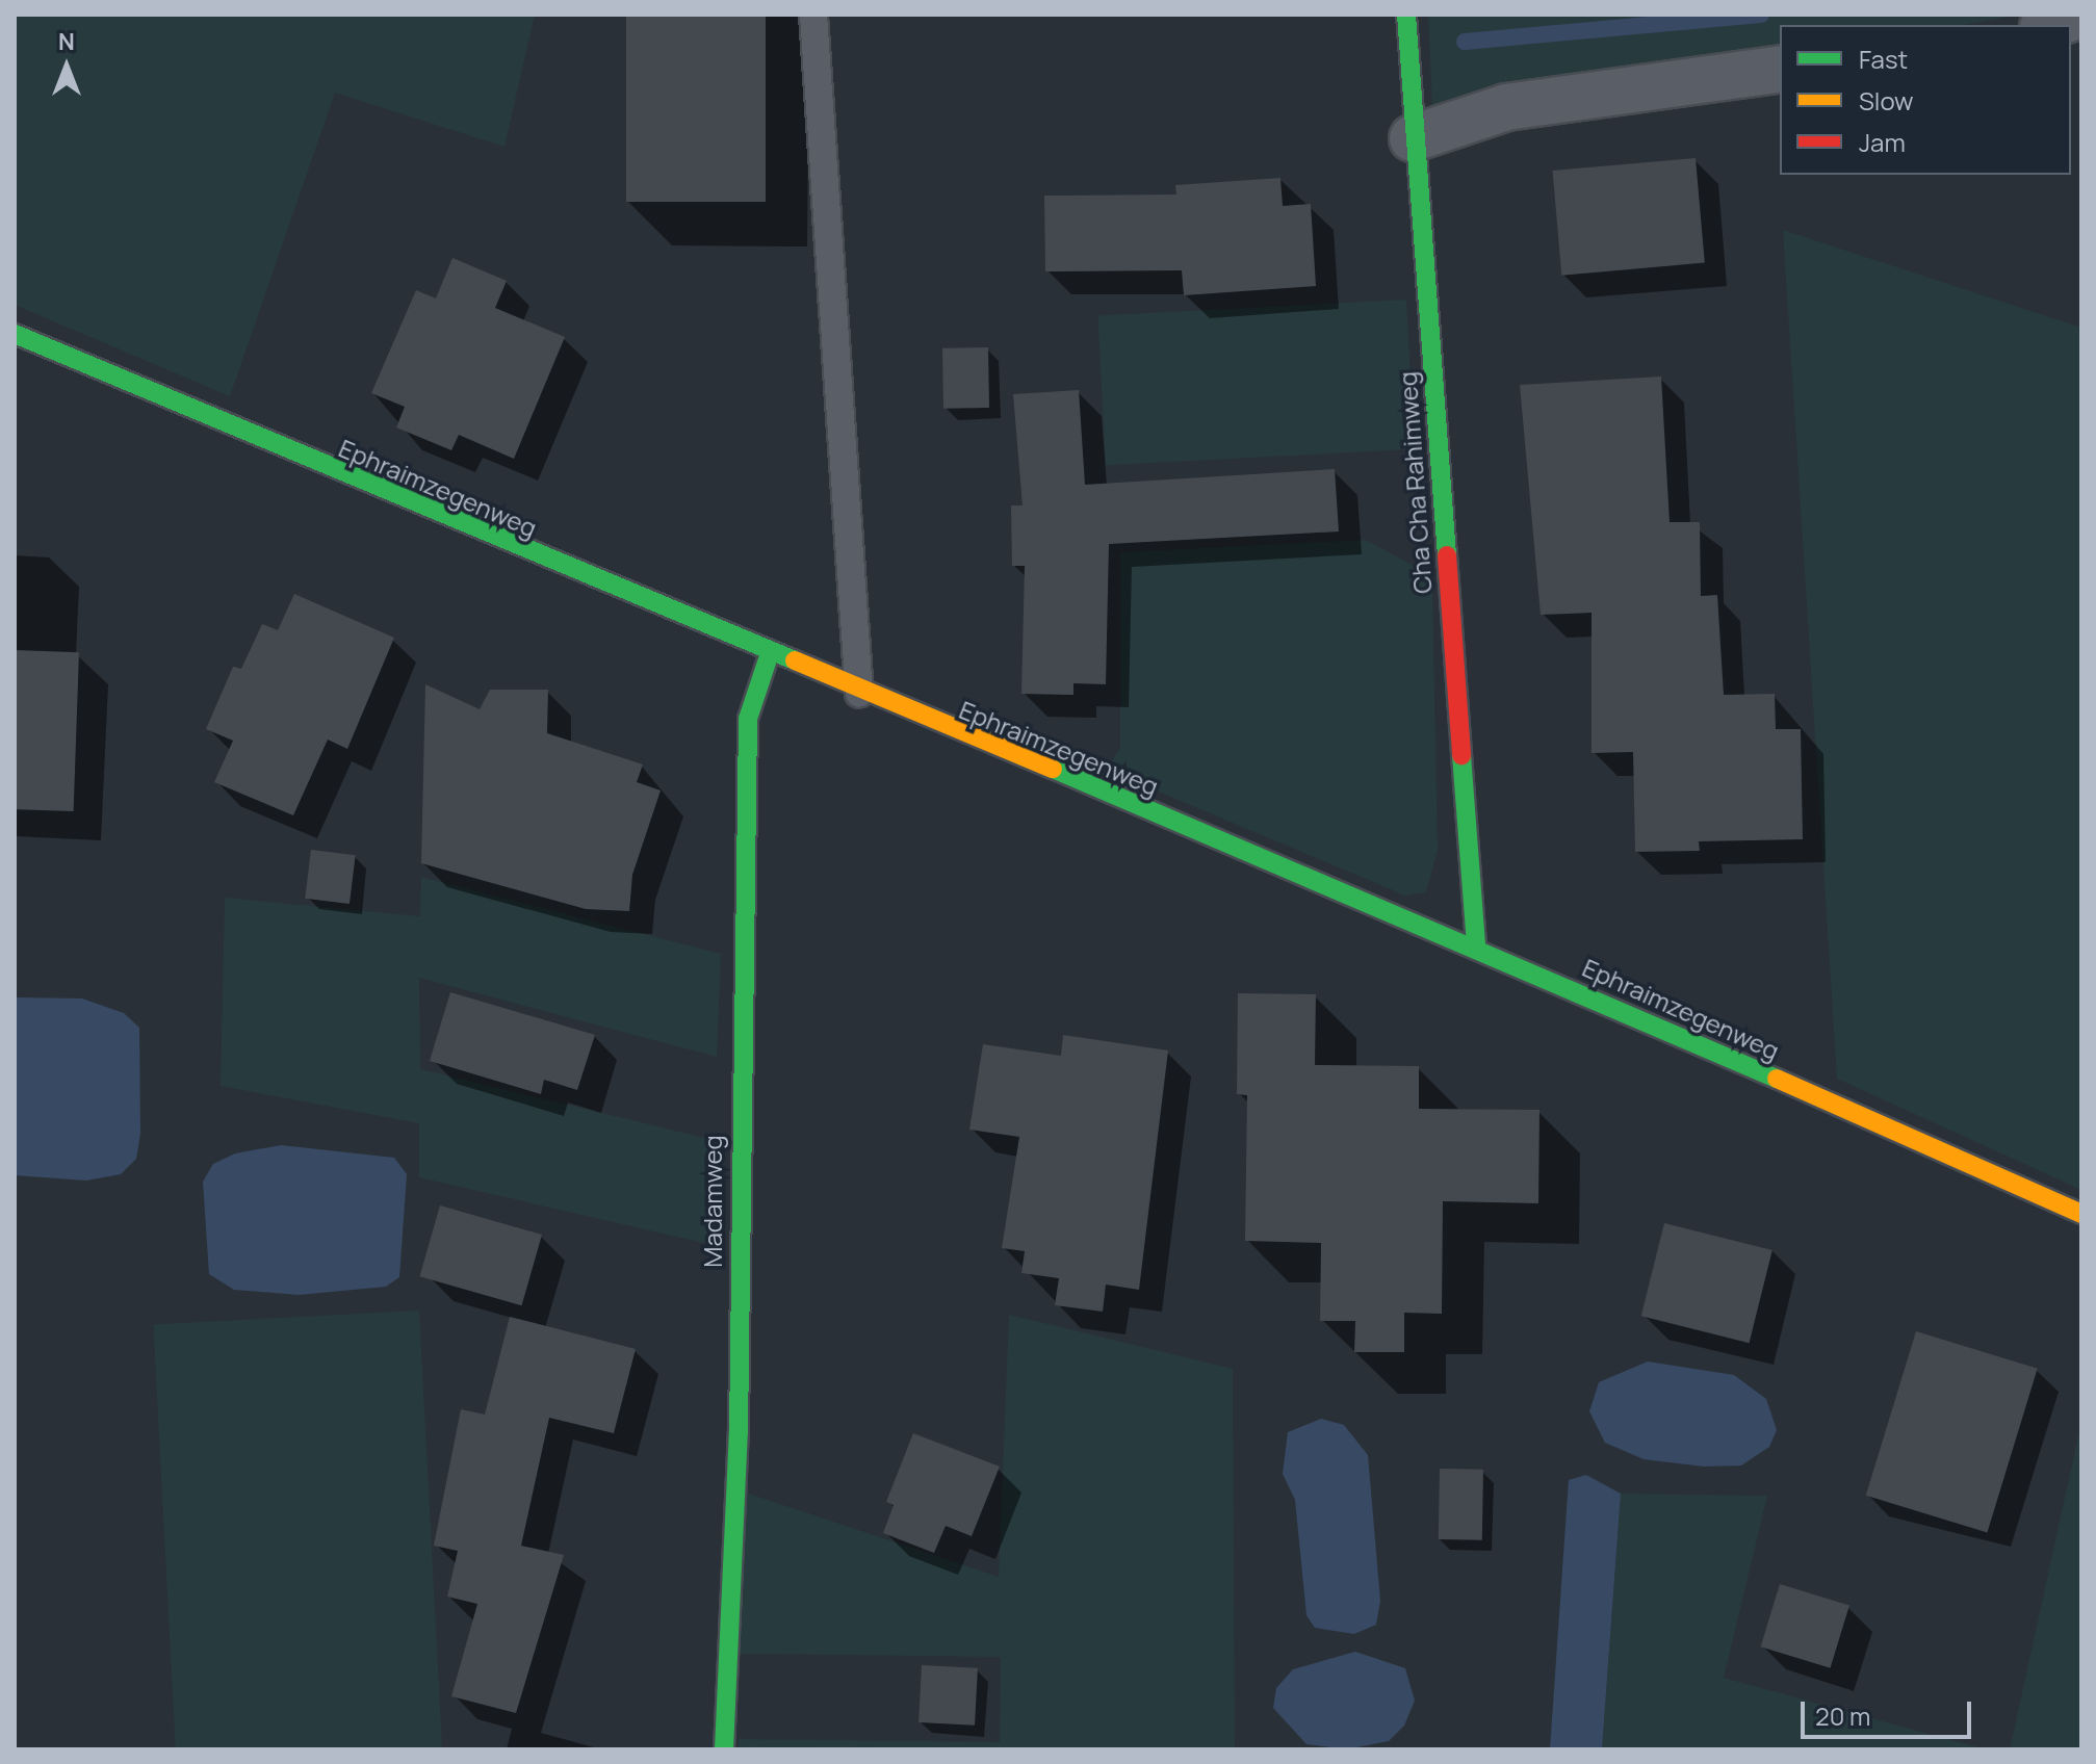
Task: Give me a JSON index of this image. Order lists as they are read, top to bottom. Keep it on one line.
{"streets":{"street":["Cha Cha Rahimweg","Ephraimzegenweg","Madamweg"]},"crossings":[["Cha Cha Rahimweg","Ephraimzegenweg"],["Ephraimzegenweg","Madamweg"]],"legend":["Fast","Slow","Jam"],"scale_bar":"20 m","north":"top"}
